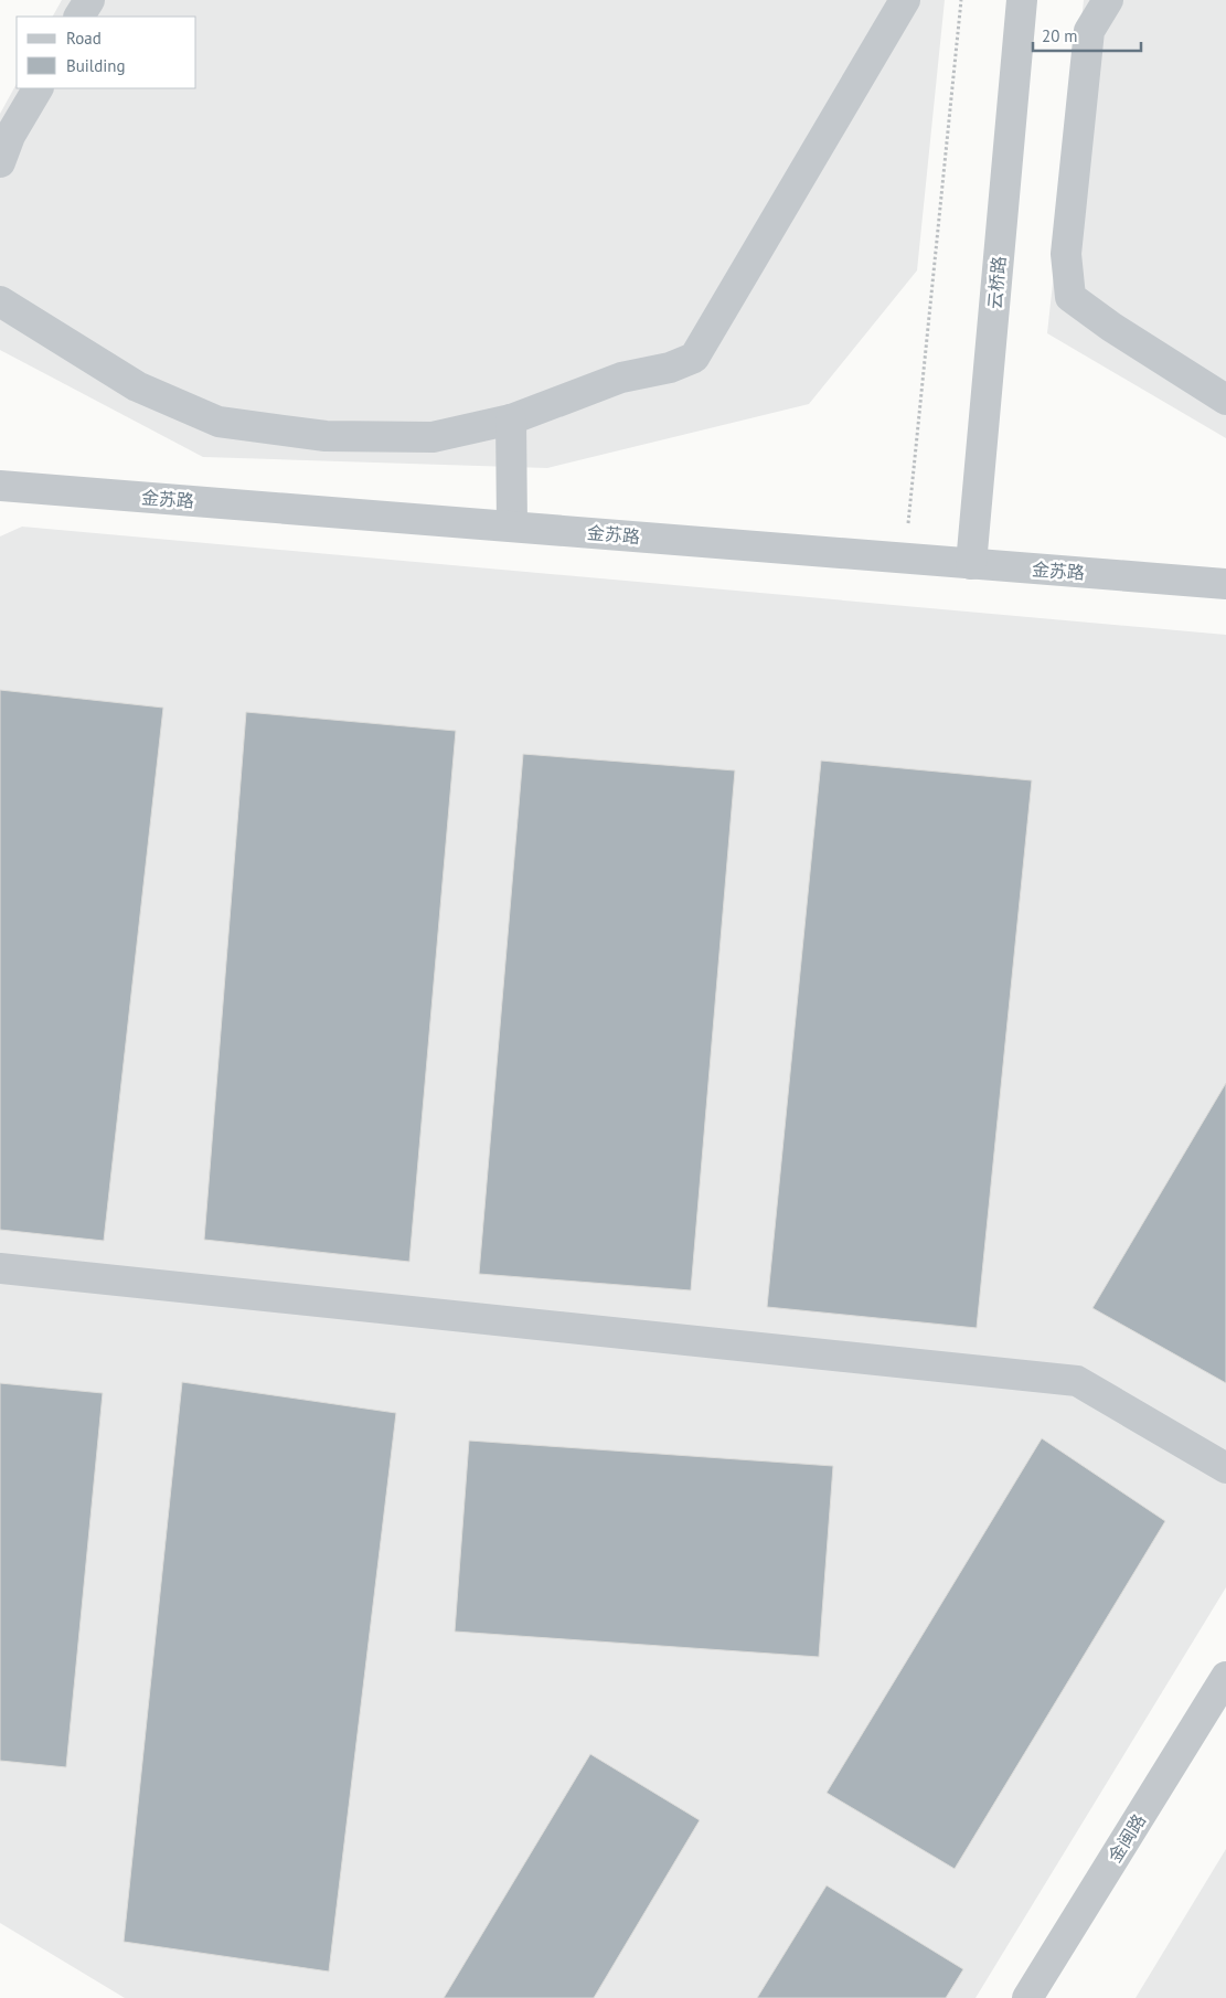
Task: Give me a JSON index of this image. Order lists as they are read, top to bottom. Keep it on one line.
{"streets":{"street":["云桥路","金苏路","金闽路"]},"crossings":[["云桥路","金苏路"]],"legend":["Road","Building"],"scale_bar":"20 m"}
